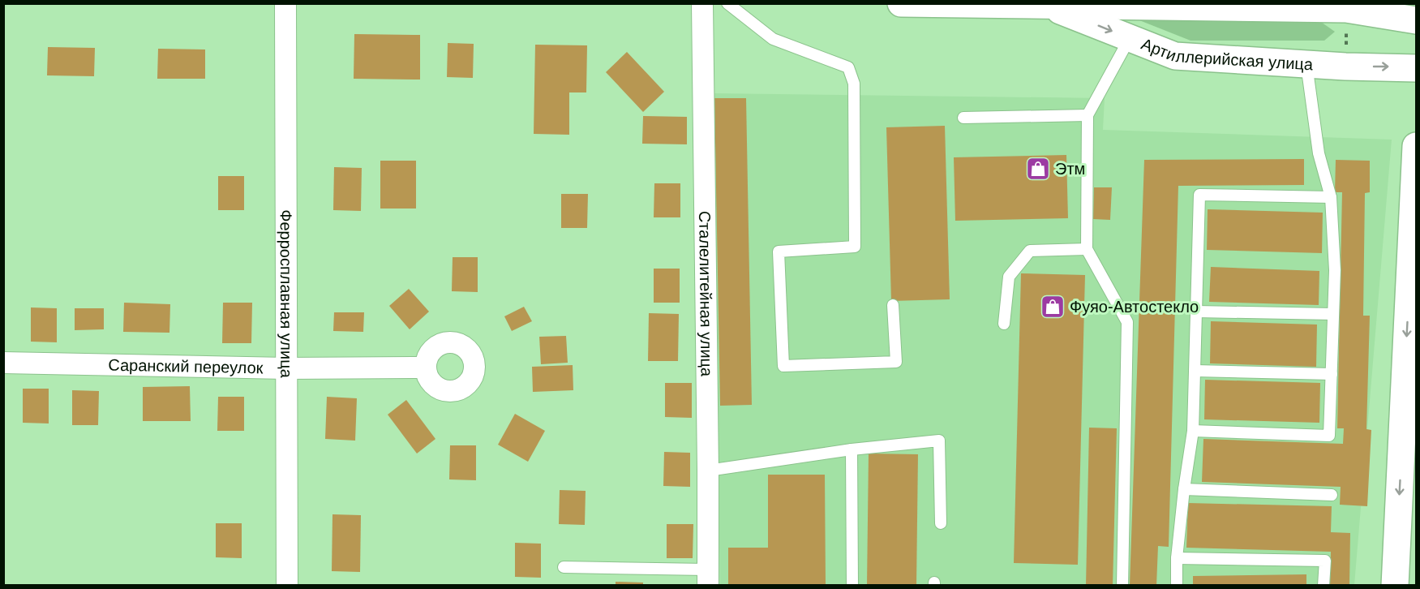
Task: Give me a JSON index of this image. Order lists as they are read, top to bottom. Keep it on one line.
{"streets":{"street":["Артиллерийская улица","Ферросплавная улица","Сталелитейная улица","Саранский переулок"]},"crossings":[["Ферросплавная улица","Саранский переулок"]],"places":{"shop":["Этм","Фуяо-Автостекло"]}}
